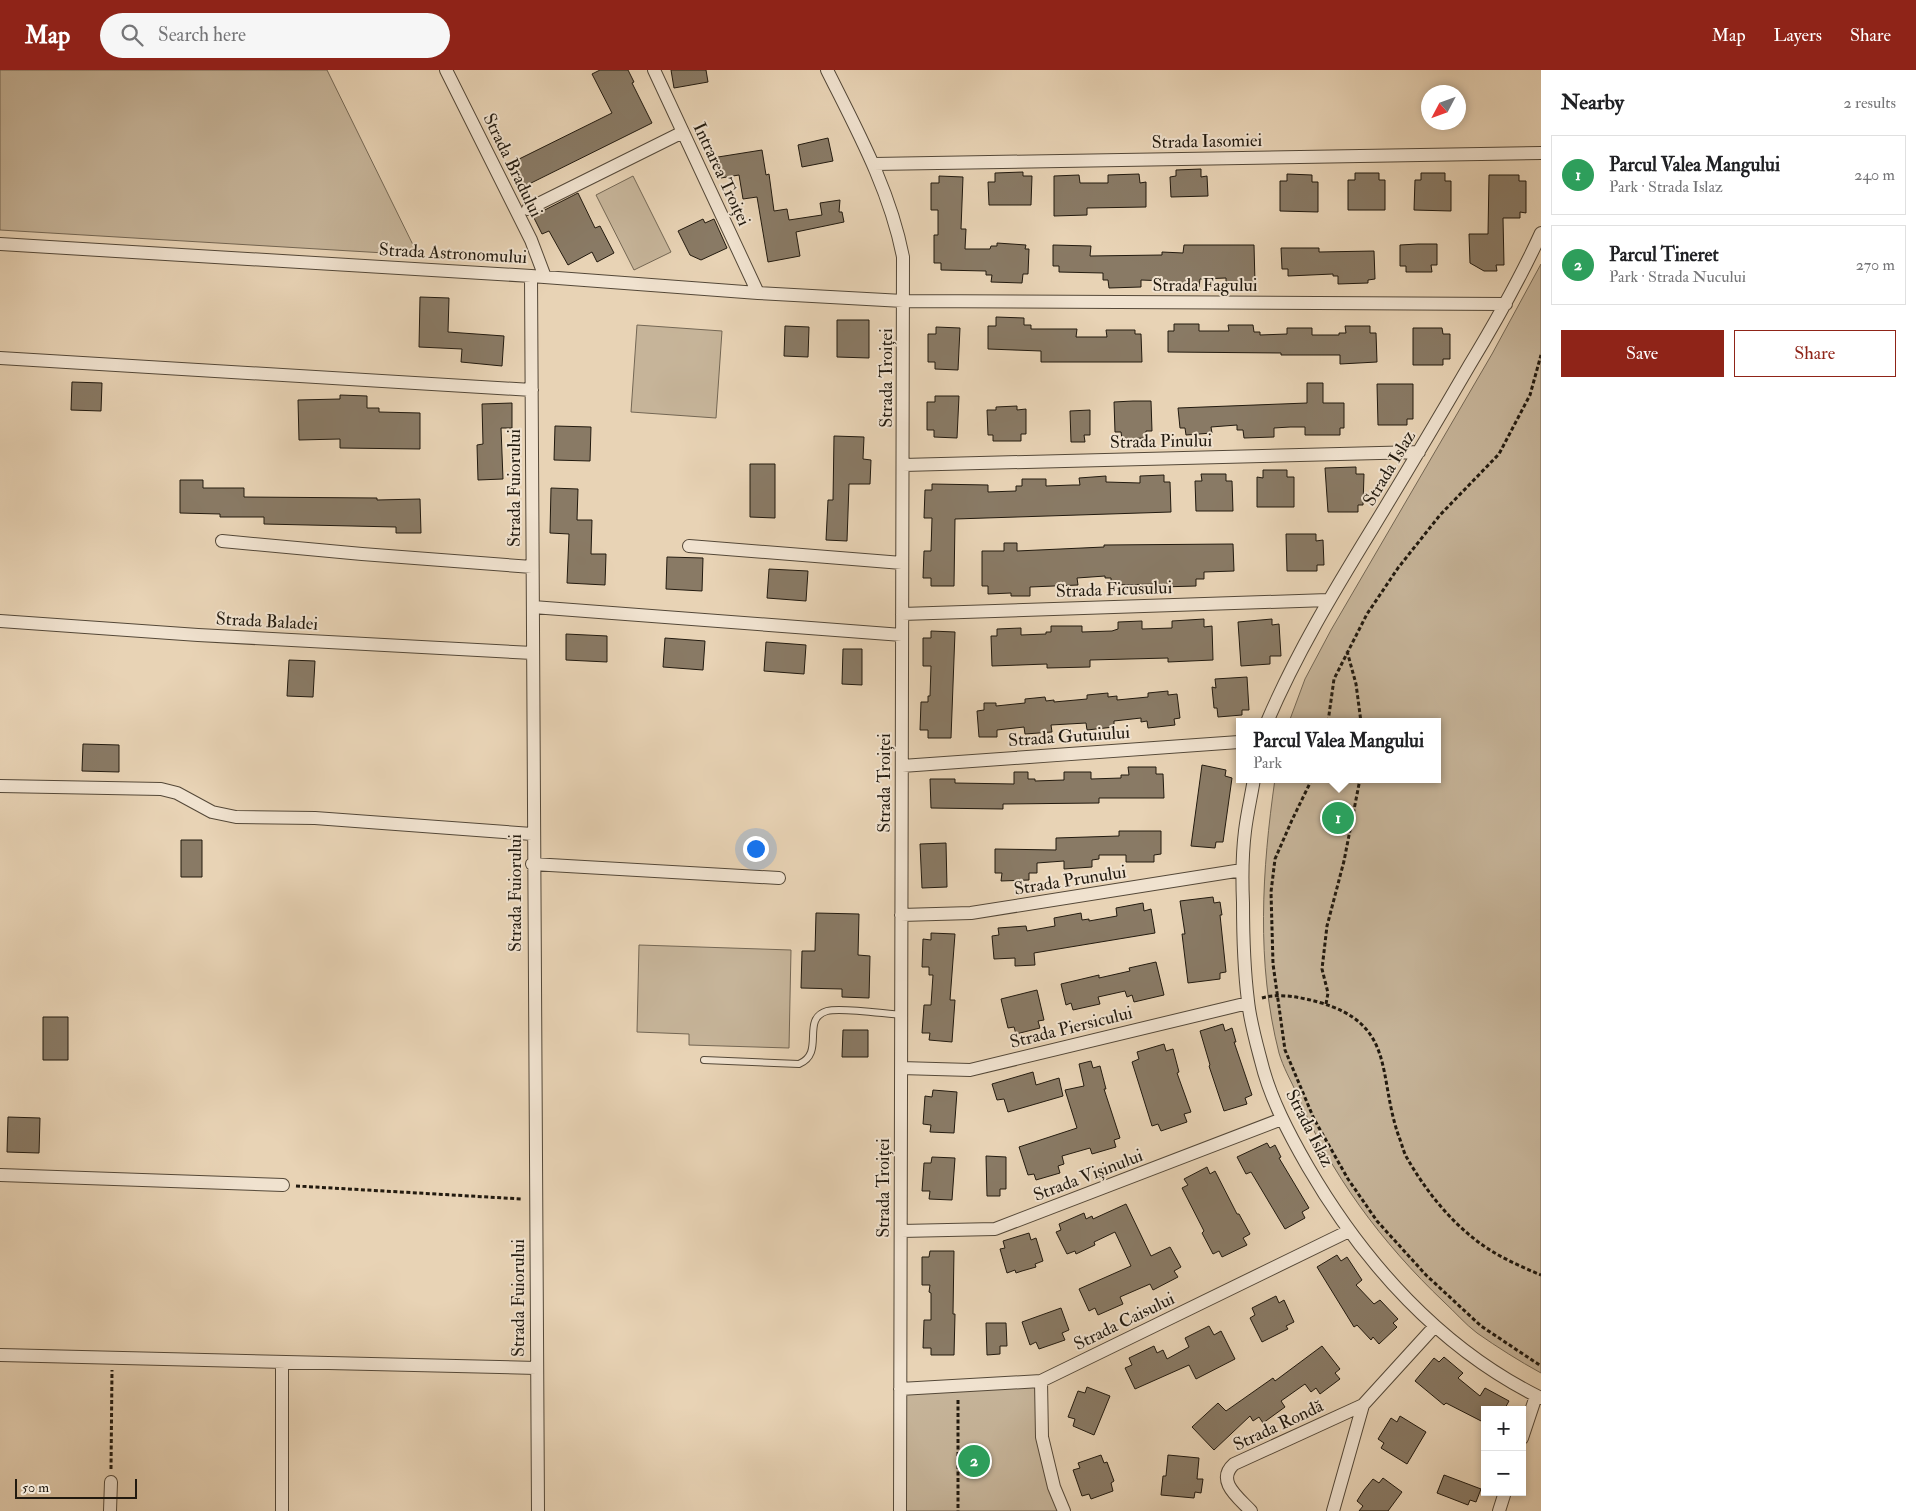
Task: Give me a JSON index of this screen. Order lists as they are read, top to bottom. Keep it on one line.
{"streets":{"street":["Strada Iasomiei","Strada Bradului","Intrarea Troiței","Strada Astronomului","Strada Fagului","Strada Troiței","Strada Pinului","Strada Islaz","Strada Fuiorului","Strada Ficusului","Strada Baladei","Strada Gutuiului","Strada Prunului","Strada Piersicului","Strada Vișinului","Strada Caisului","Strada Rondă"]},"crossings":[["Strada Iasomiei","Strada Troiței"],["Strada Bradului","Strada Astronomului"],["Intrarea Troiței","Strada Astronomului"],["Strada Astronomului","Strada Fagului"],["Strada Astronomului","Strada Troiței"],["Strada Astronomului","Strada Fuiorului"],["Strada Fagului","Strada Troiței"],["Strada Fagului","Strada Islaz"],["Strada Troiței","Strada Pinului"],["Strada Troiței","Strada Ficusului"],["Strada Troiței","Strada Gutuiului"],["Strada Troiței","Strada Prunului"],["Strada Troiței","Strada Piersicului"],["Strada Troiței","Strada Vișinului"],["Strada Troiței","Strada Caisului"],["Strada Pinului","Strada Islaz"],["Strada Islaz","Strada Ficusului"],["Strada Islaz","Strada Prunului"],["Strada Islaz","Strada Piersicului"],["Strada Islaz","Strada Vișinului"],["Strada Islaz","Strada Caisului"],["Strada Islaz","Strada Rondă"],["Strada Fuiorului","Strada Baladei"]],"scale_bar":"50 m","north":"bottom left","page":{"header":"Map","search":"Search here","nav":["Map","Layers","Share"],"heading":["Nearby","2 results"],"list":[{"mark":"1","name":"Parcul Valea Mangului","note":"Park · Strada Islaz","value":"240 m"},{"mark":"2","name":"Parcul Tineret","note":"Park · Strada Nucului","value":"270 m"}],"buttons":["Save","Share"],"popup":["Parcul Valea Mangului","Park"],"pins":["1","2"],"map_buttons":["+","−"],"scale":"50 m"}}
